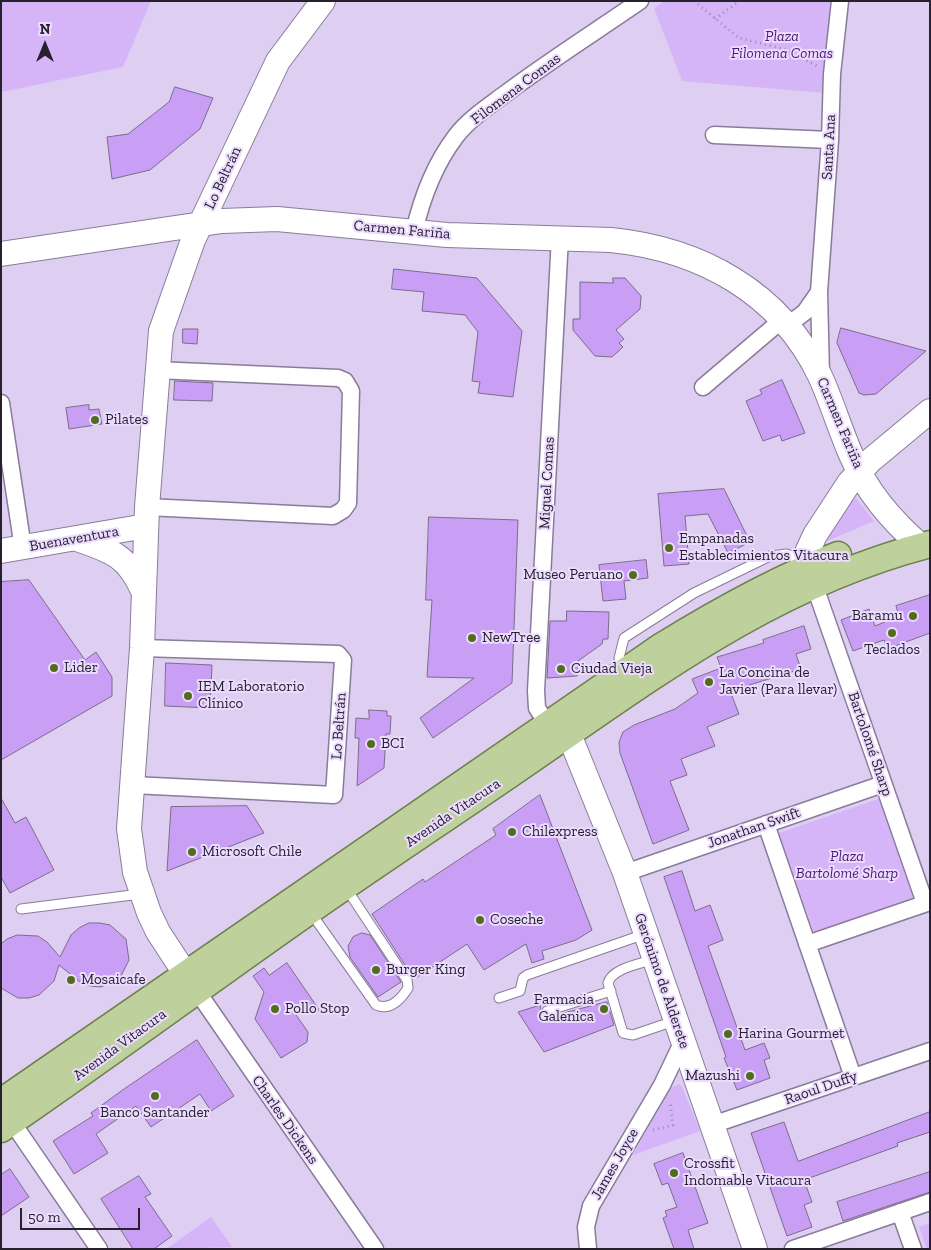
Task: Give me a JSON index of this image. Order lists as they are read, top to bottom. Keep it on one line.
{"streets":{"main road":["Avenida Vitacura"],"street":["Filomena Comas","Santa Ana","Lo Beltrán","Carmen Fariña","Miguel Comas","Buenaventura","Bartolomé Sharp","Jonathan Swift","Gerónimo de Alderete","Raoul Duffy","Charles Dickens","James Joyce"]},"crossings":[["Filomena Comas","Carmen Fariña"],["Santa Ana","Carmen Fariña"],["Lo Beltrán","Carmen Fariña"],["Lo Beltrán","Buenaventura"],["Lo Beltrán","Avenida Vitacura"],["Lo Beltrán","Charles Dickens"],["Carmen Fariña","Miguel Comas"],["Carmen Fariña","Avenida Vitacura"],["Miguel Comas","Avenida Vitacura"],["Miguel Comas","Gerónimo de Alderete"],["Bartolomé Sharp","Avenida Vitacura"],["Bartolomé Sharp","Jonathan Swift"],["Avenida Vitacura","Gerónimo de Alderete"],["Avenida Vitacura","Charles Dickens"],["Jonathan Swift","Gerónimo de Alderete"],["Gerónimo de Alderete","Raoul Duffy"],["Gerónimo de Alderete","James Joyce"]],"parks":["Plaza Filomena Comas","Plaza Bartolomé Sharp"],"places":["Pilates","Empanadas Establecimientos Vitacura","Museo Peruano","Baramu","Teclados","NewTree","Lider","Ciudad Vieja","La Concina de Javier (Para llevar)","IEM Laboratorio Clínico","BCI","Chilexpress","Microsoft Chile","Coseche","Burger King","Mosaicafe","Pollo Stop","Farmacia Galenica","Harina Gourmet","Mazushi","Banco Santander","Crossfit Indomable Vitacura"],"scale_bar":"50 m","north":"top"}
